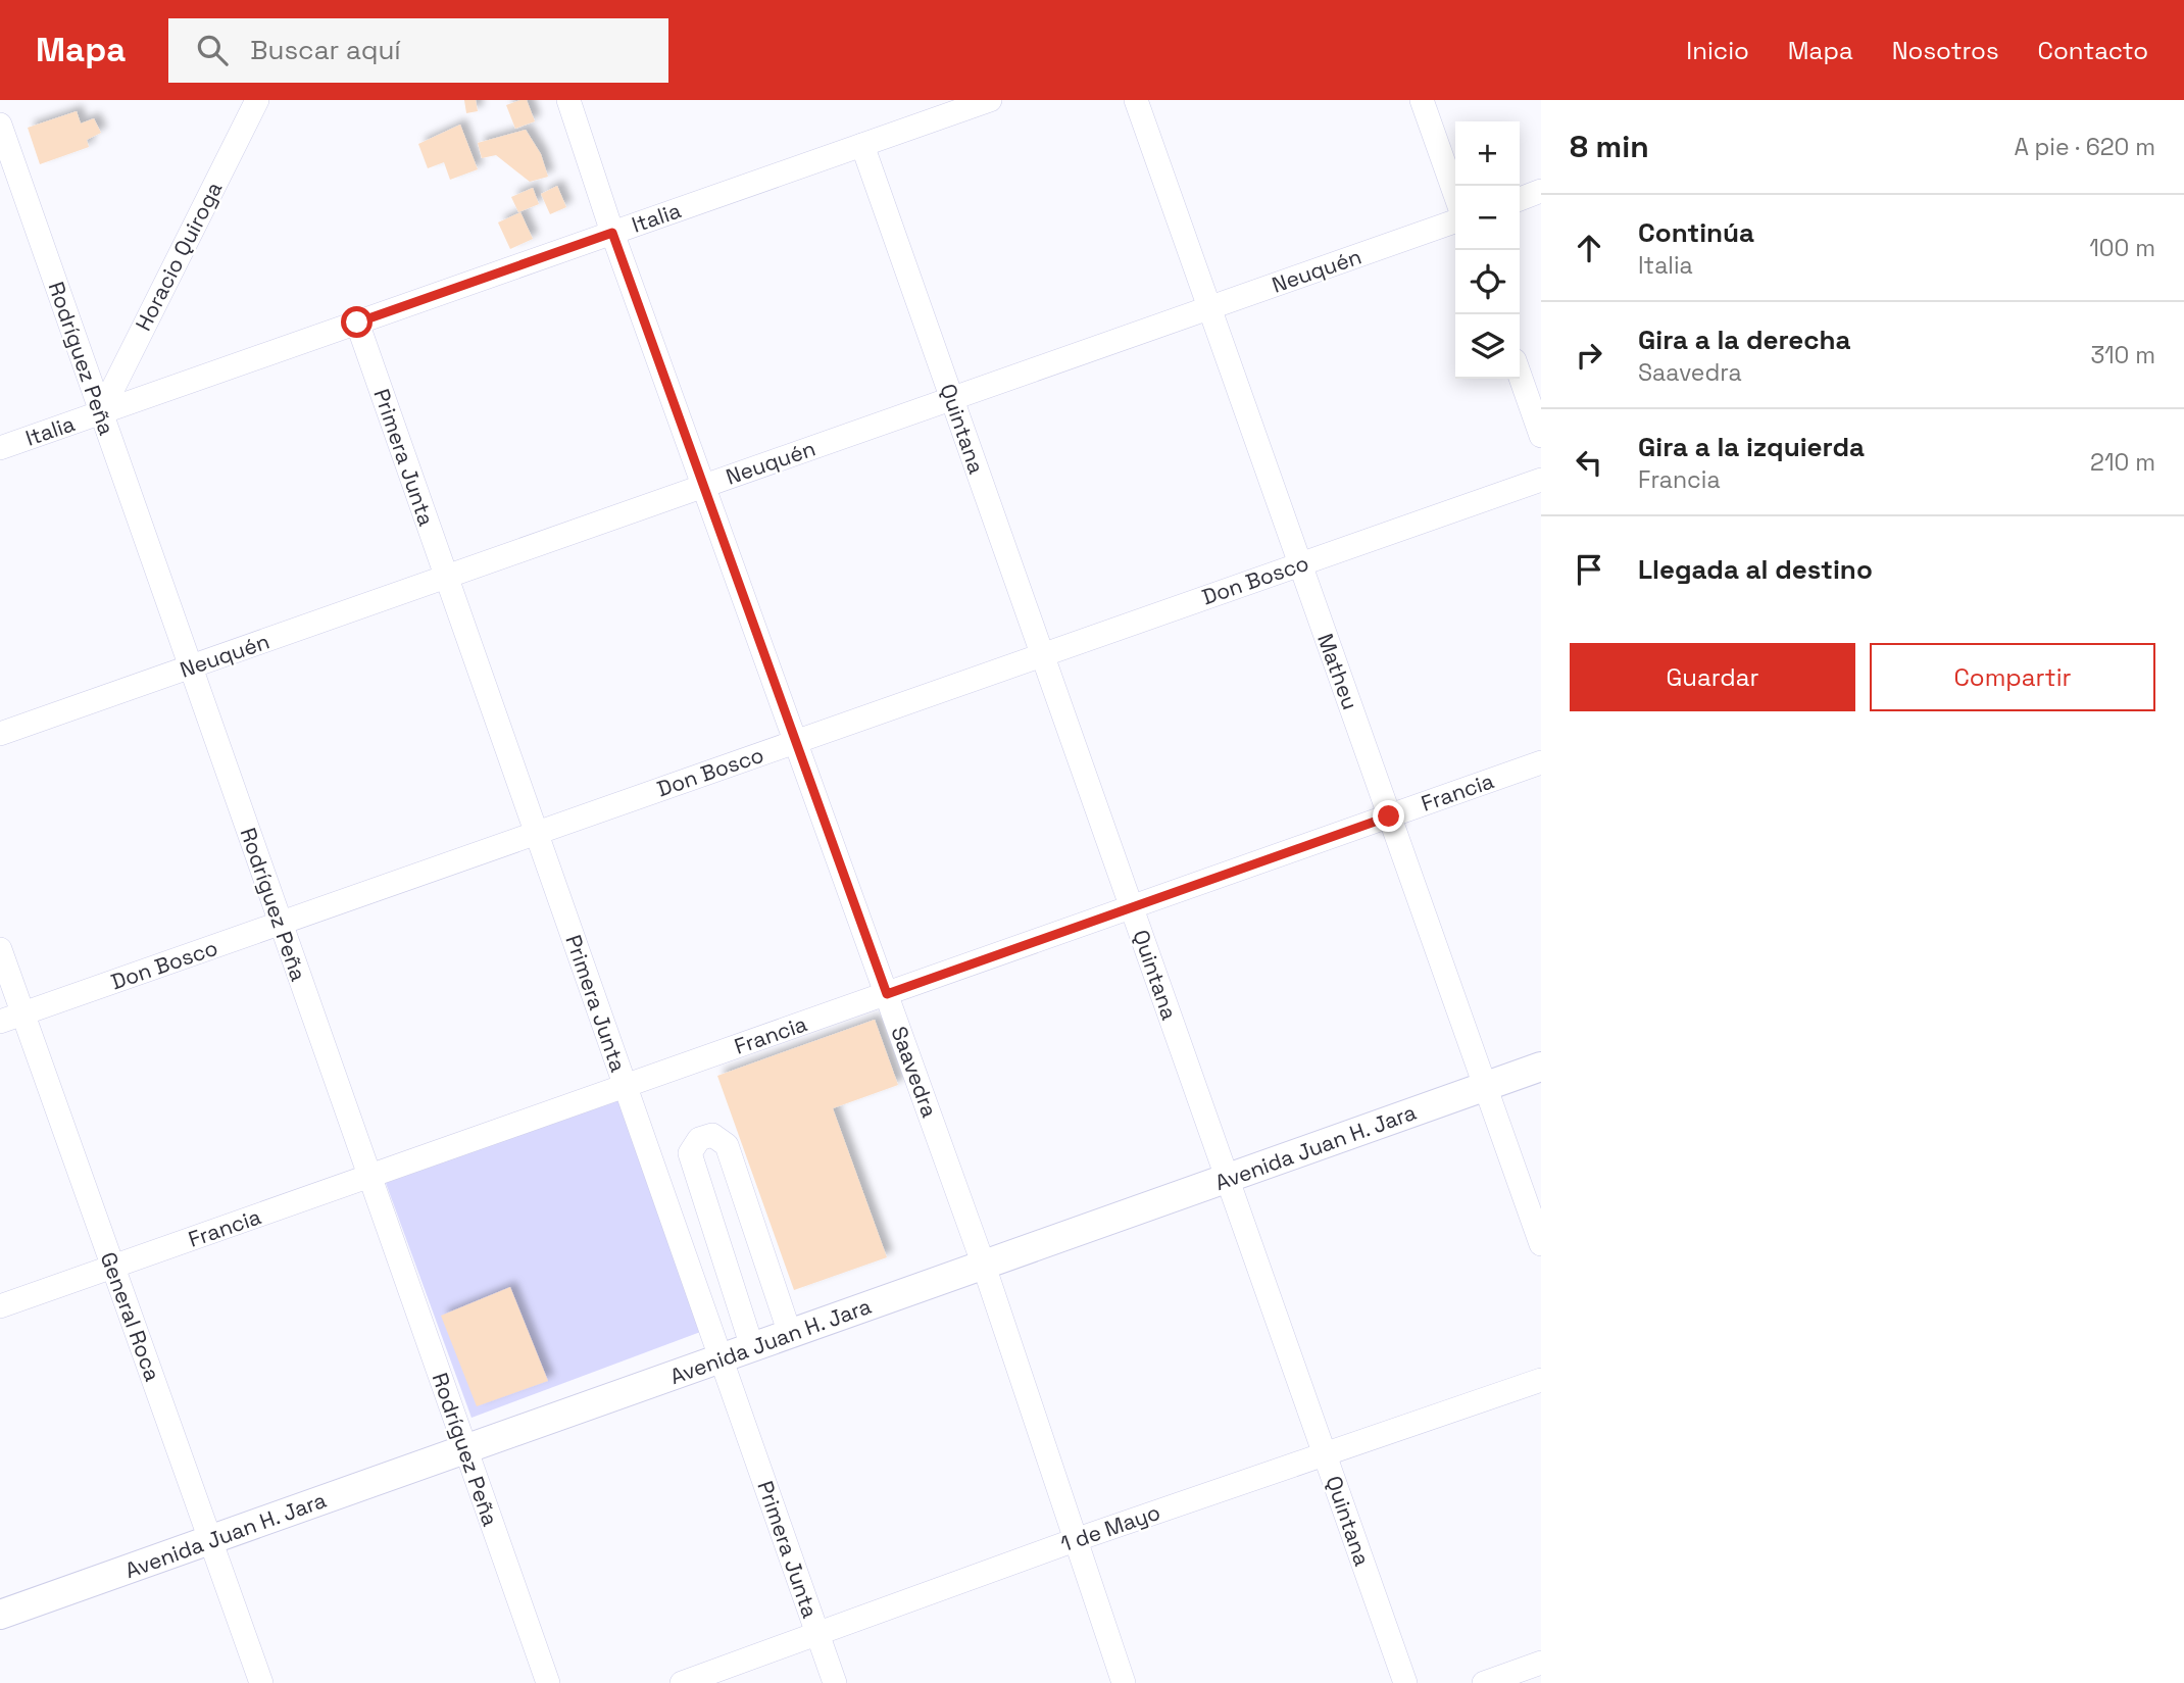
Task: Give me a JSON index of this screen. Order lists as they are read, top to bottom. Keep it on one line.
{"streets":{"main road":["Avenida Juan H. Jara"],"street":["Italia","Horacio Quiroga","Neuquén","Rodríguez Peña","Quintana","Primera Junta","Don Bosco","Matheu","Francia","Saavedra","General Roca","1 de Mayo"]},"crossings":[["Italia","Horacio Quiroga"],["Italia","Rodríguez Peña"],["Italia","Quintana"],["Italia","Primera Junta"],["Italia","Saavedra"],["Horacio Quiroga","Rodríguez Peña"],["Neuquén","Rodríguez Peña"],["Neuquén","Quintana"],["Neuquén","Primera Junta"],["Neuquén","Matheu"],["Neuquén","Saavedra"],["Rodríguez Peña","Don Bosco"],["Rodríguez Peña","Francia"],["Rodríguez Peña","Avenida Juan H. Jara"],["Quintana","Don Bosco"],["Quintana","Francia"],["Quintana","Avenida Juan H. Jara"],["Quintana","1 de Mayo"],["Primera Junta","Don Bosco"],["Primera Junta","Francia"],["Primera Junta","Avenida Juan H. Jara"],["Primera Junta","1 de Mayo"],["Don Bosco","Matheu"],["Don Bosco","Saavedra"],["Don Bosco","General Roca"],["Matheu","Francia"],["Matheu","Avenida Juan H. Jara"],["Francia","Saavedra"],["Francia","General Roca"],["Saavedra","Avenida Juan H. Jara"],["Saavedra","1 de Mayo"],["Avenida Juan H. Jara","General Roca"]],"page":{"header":"Mapa","search":"Buscar aquí","nav":["Inicio","Mapa","Nosotros","Contacto"],"heading":["8 min","A pie · 620 m"],"map_buttons":["+","−"],"list":[["Continúa","Italia","100 m"],["Gira a la derecha","Saavedra","310 m"],["Gira a la izquierda","Francia","210 m"],"Llegada al destino"],"buttons":["Guardar","Compartir"]}}
